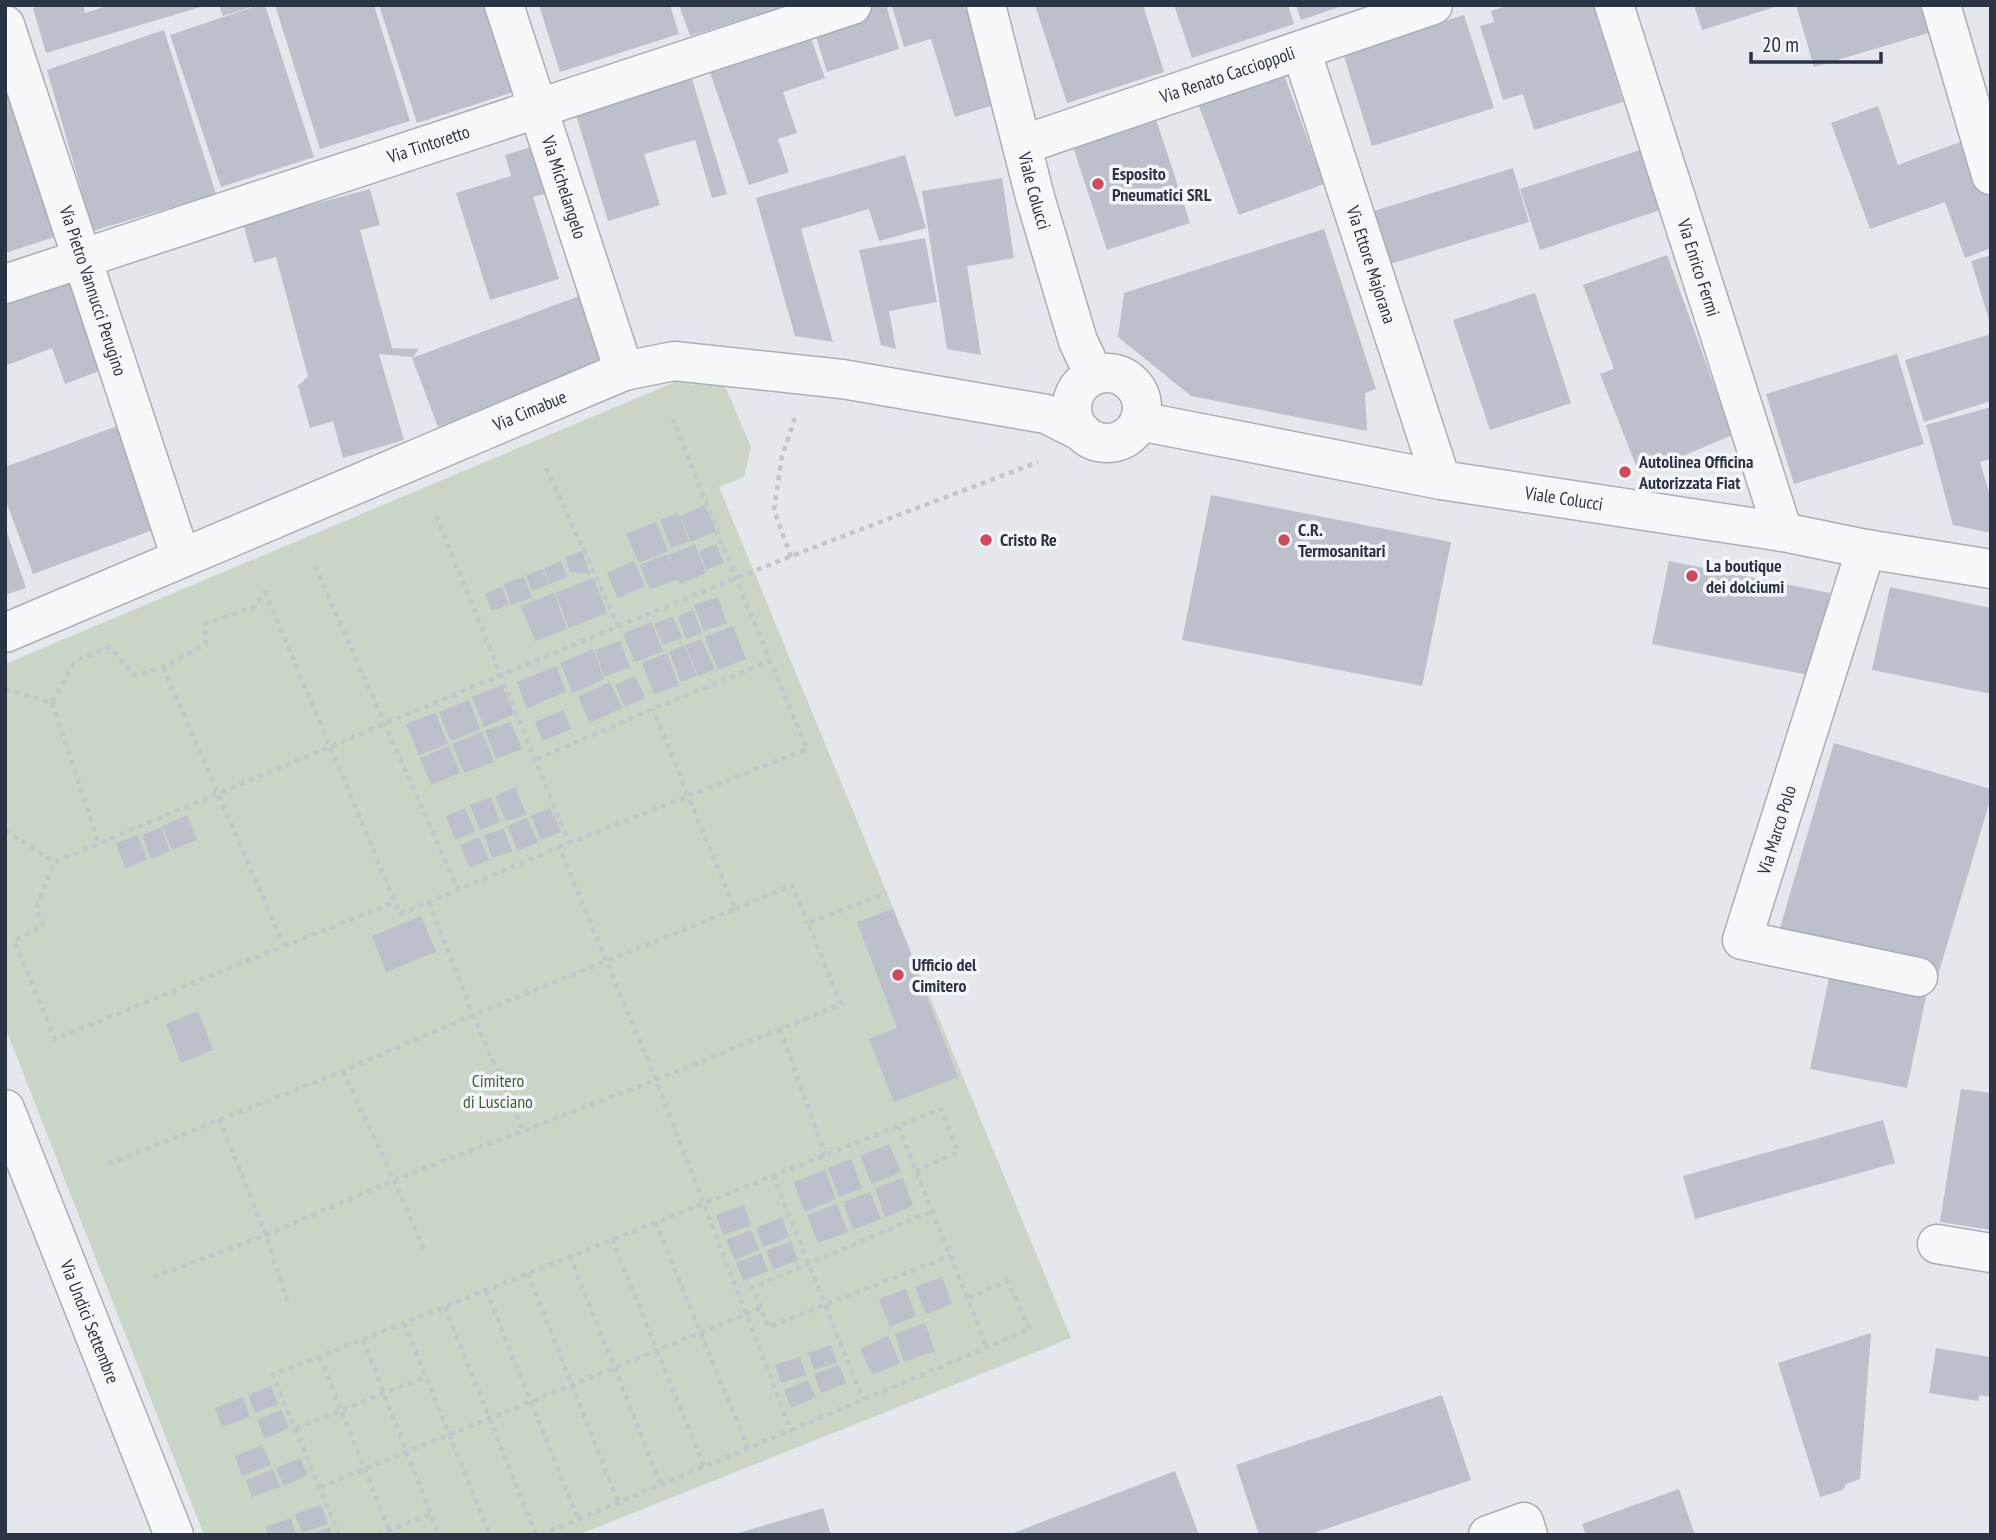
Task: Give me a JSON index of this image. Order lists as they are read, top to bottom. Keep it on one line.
{"streets":{"street":["Via Renato Caccioppoli","Via Tintoretto","Via Michelangelo","Viale Colucci","Via Ettore Majorana","Via Enrico Fermi","Via Pietro Vannucci Perugino","Via Cimabue","Via Marco Polo","Via Undici Settembre"]},"crossings":[["Via Renato Caccioppoli","Viale Colucci"],["Via Renato Caccioppoli","Via Ettore Majorana"],["Via Tintoretto","Via Michelangelo"],["Via Tintoretto","Via Pietro Vannucci Perugino"],["Via Michelangelo","Via Cimabue"],["Viale Colucci","Via Ettore Majorana"],["Viale Colucci","Via Enrico Fermi"],["Viale Colucci","Via Cimabue"],["Viale Colucci","Via Marco Polo"],["Via Pietro Vannucci Perugino","Via Cimabue"]],"parks":["Cimitero di Lusciano"],"places":["Esposito Pneumatici SRL","Autolinea Officina Autorizzata Fiat","Cristo Re","C.R. Termosanitari","La boutique dei dolciumi","Ufficio del Cimitero"],"scale_bar":"20 m"}
